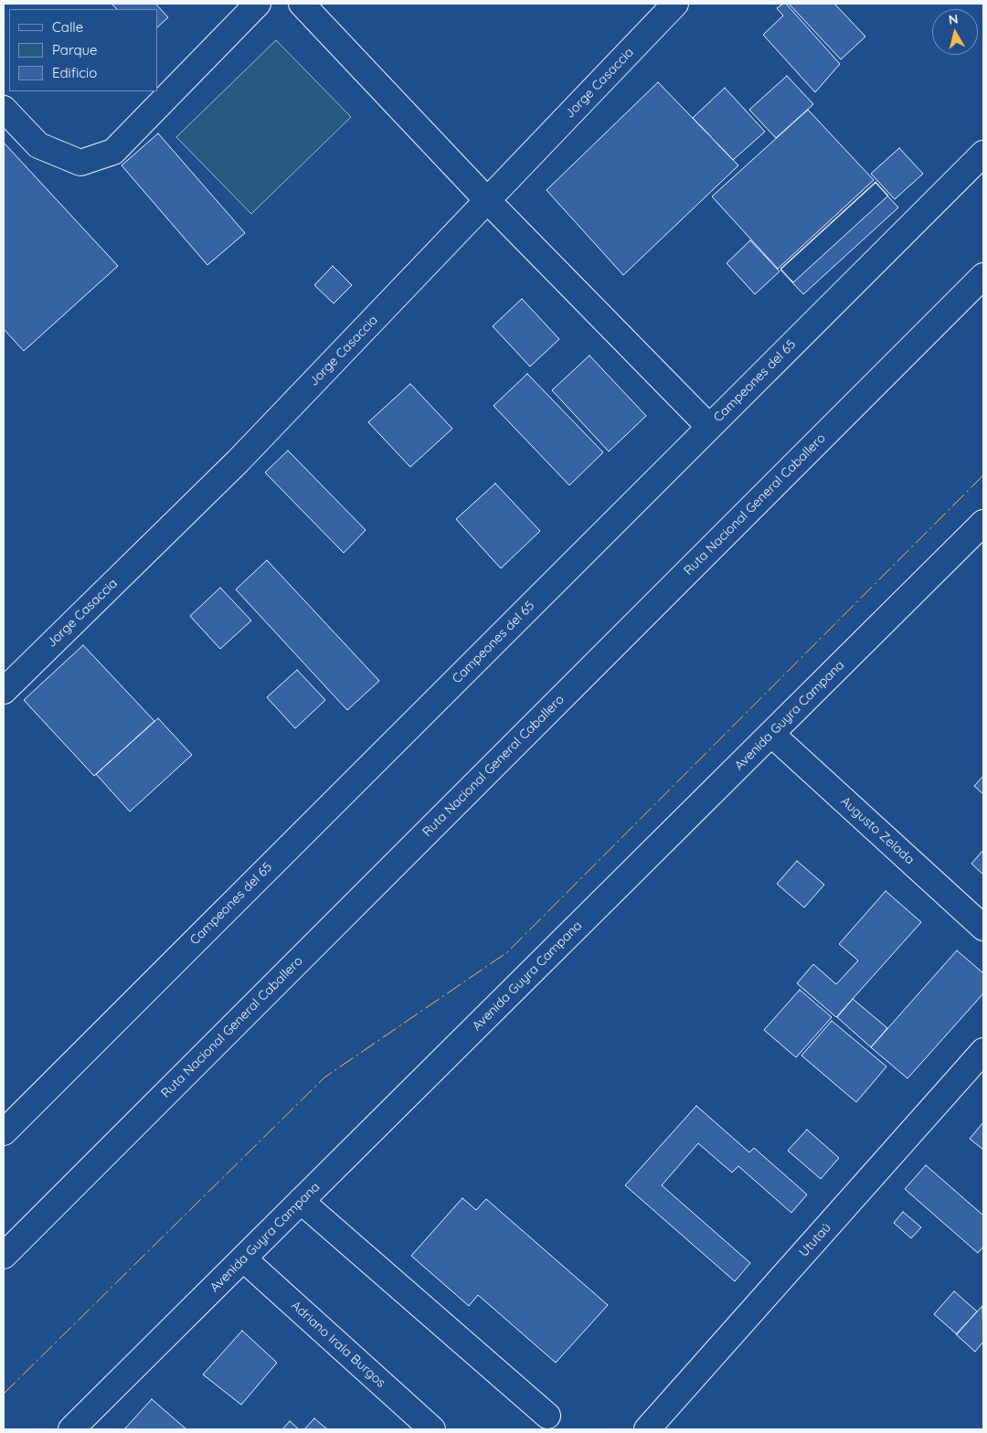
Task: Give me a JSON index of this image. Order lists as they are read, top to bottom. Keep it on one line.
{"streets":{"main road":["Jorge Casaccia","Campeones del 65","Ruta Nacional General Caballero","Avenida Guyra Campana","Augusto Zelada","Ututaú","Adriano Irala Burgos"]},"crossings":[["Avenida Guyra Campana","Augusto Zelada"],["Avenida Guyra Campana","Adriano Irala Burgos"]],"legend":["Calle","Parque","Edificio"],"north":"top"}
